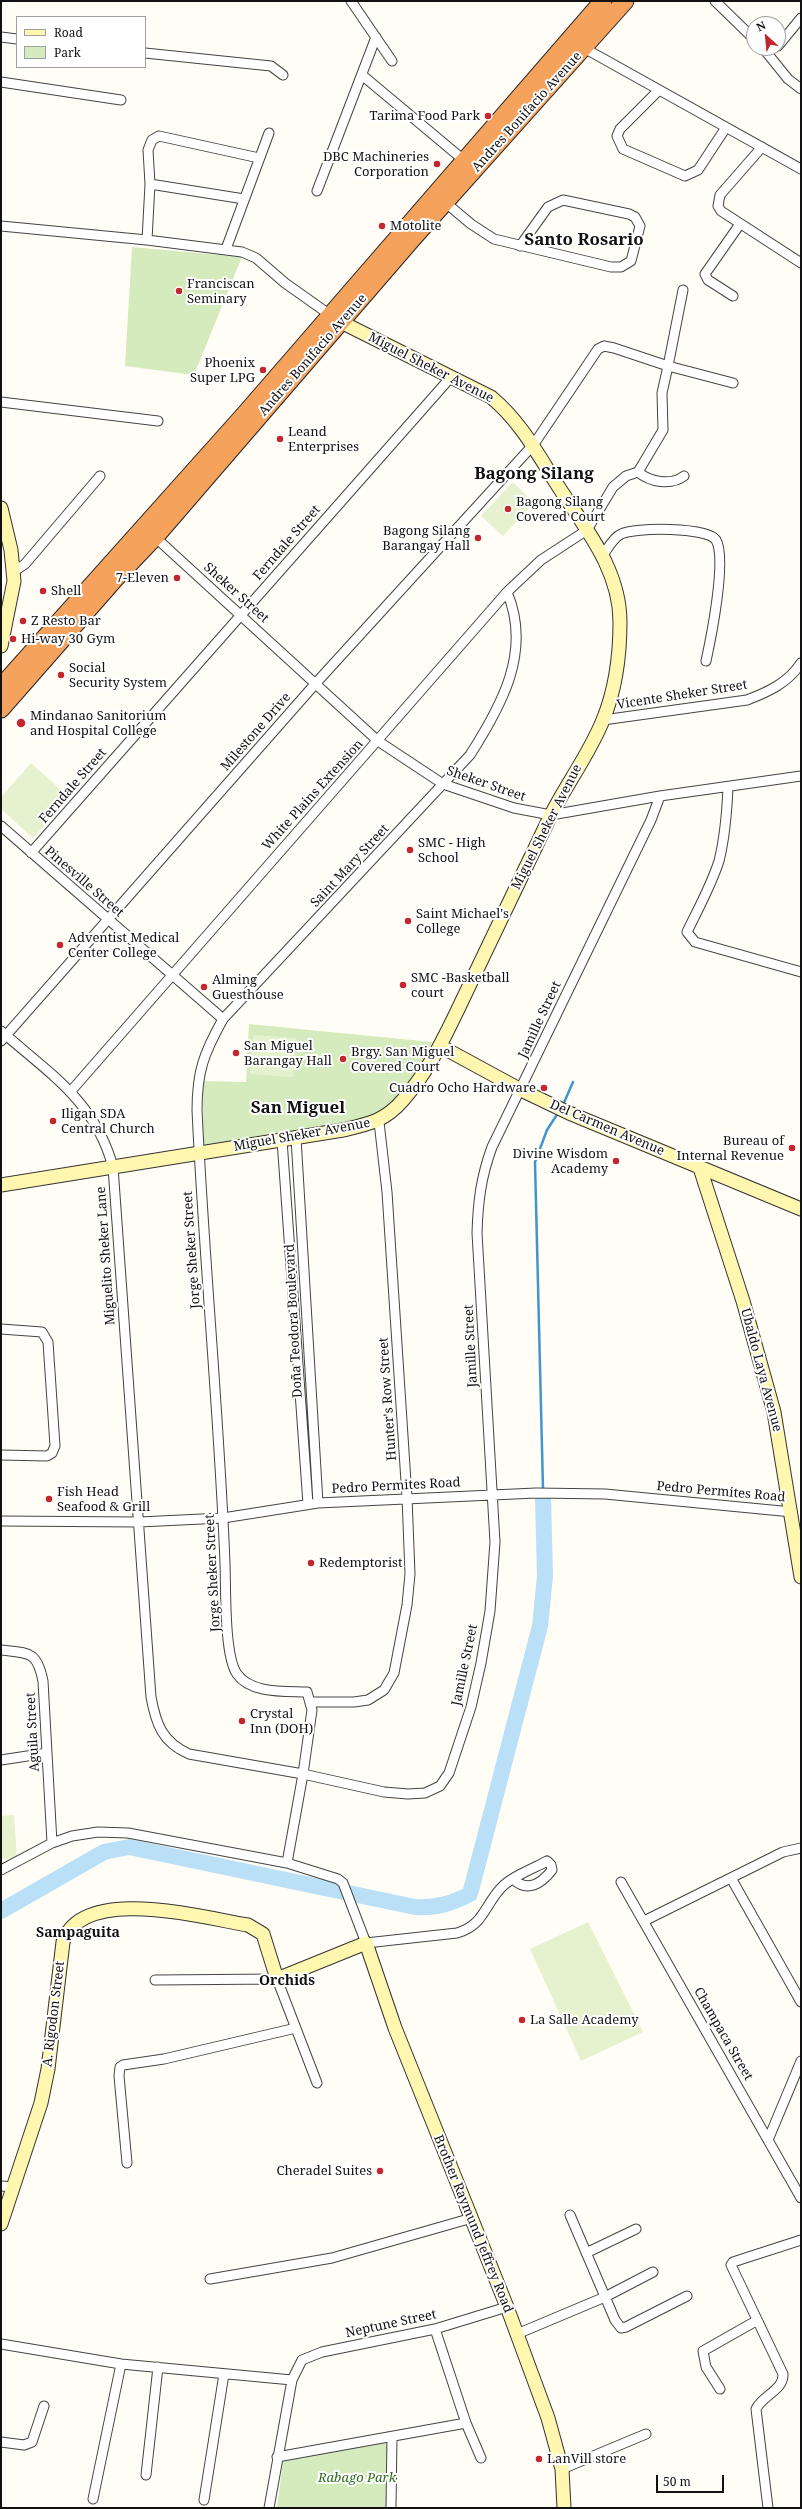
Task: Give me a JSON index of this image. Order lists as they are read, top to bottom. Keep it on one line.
{"streets":{"highway":["Andres Bonifacio Avenue"],"street":["Miguel Sheker Avenue","Ferndale Street","Sheker Street","Vicente Sheker Street","Milestone Drive","White Plains Extension","Saint Mary Street","Pinesville Street","Jamille Street","Del Carmen Avenue","Jorge Sheker Street","Miguelito Sheker Lane","Doña Teodora Boulevard","Ubaldo Laya Avenue","Hunter's Row Street","Pedro Permites Road","Aguila Street","A. Rigodon Street","Champaca Street","Brother Raymund Jeffrey Road","Neptune Street"]},"crossings":[["Andres Bonifacio Avenue","Miguel Sheker Avenue"],["Andres Bonifacio Avenue","Sheker Street"],["Miguel Sheker Avenue","Ferndale Street"],["Miguel Sheker Avenue","Sheker Street"],["Miguel Sheker Avenue","Vicente Sheker Street"],["Miguel Sheker Avenue","Milestone Drive"],["Miguel Sheker Avenue","White Plains Extension"],["Miguel Sheker Avenue","Saint Mary Street"],["Miguel Sheker Avenue","Del Carmen Avenue"],["Miguel Sheker Avenue","Jorge Sheker Street"],["Miguel Sheker Avenue","Miguelito Sheker Lane"],["Miguel Sheker Avenue","Doña Teodora Boulevard"],["Miguel Sheker Avenue","Hunter's Row Street"],["Ferndale Street","Sheker Street"],["Ferndale Street","Pinesville Street"],["Sheker Street","Milestone Drive"],["Sheker Street","White Plains Extension"],["Sheker Street","Saint Mary Street"],["Sheker Street","Jamille Street"],["Milestone Drive","Pinesville Street"],["Milestone Drive","Miguelito Sheker Lane"],["White Plains Extension","Saint Mary Street"],["White Plains Extension","Pinesville Street"],["White Plains Extension","Miguelito Sheker Lane"],["Saint Mary Street","Pinesville Street"],["Saint Mary Street","Jorge Sheker Street"],["Jamille Street","Del Carmen Avenue"],["Jamille Street","Miguelito Sheker Lane"],["Jamille Street","Pedro Permites Road"],["Del Carmen Avenue","Ubaldo Laya Avenue"],["Jorge Sheker Street","Hunter's Row Street"],["Jorge Sheker Street","Pedro Permites Road"],["Miguelito Sheker Lane","Pedro Permites Road"],["Doña Teodora Boulevard","Pedro Permites Road"],["Ubaldo Laya Avenue","Pedro Permites Road"],["Hunter's Row Street","Pedro Permites Road"],["Brother Raymund Jeffrey Road","Neptune Street"]],"districts":["Santo Rosario","Bagong Silang","San Miguel","Sampaguita","Orchids"],"parks":["Rabago Park"],"places":["Tarima Food Park","DBC Machineries Corporation","Motolite","Franciscan Seminary","Phoenix Super LPG","Leand Enterprises","Bagong Silang Covered Court","Bagong Silang Barangay Hall","7-Eleven","Shell","Z Resto Bar","Hi-way 30 Gym","Social Security System","Mindanao Sanitorium and Hospital College","SMC - High School","Saint Michael's College","Adventist Medical Center College","SMC -Basketball court","Alming Guesthouse","San Miguel Barangay Hall","Brgy. San Miguel Covered Court","Cuadro Ocho Hardware","Iligan SDA Central Church","Bureau of Internal Revenue","Divine Wisdom Academy","Fish Head Seafood & Grill","Redemptorist","Crystal Inn (DOH)","La Salle Academy","Cheradel Suites","LanVill store"],"legend":["Road","Park"],"scale_bar":"50 m","north":"top left"}
